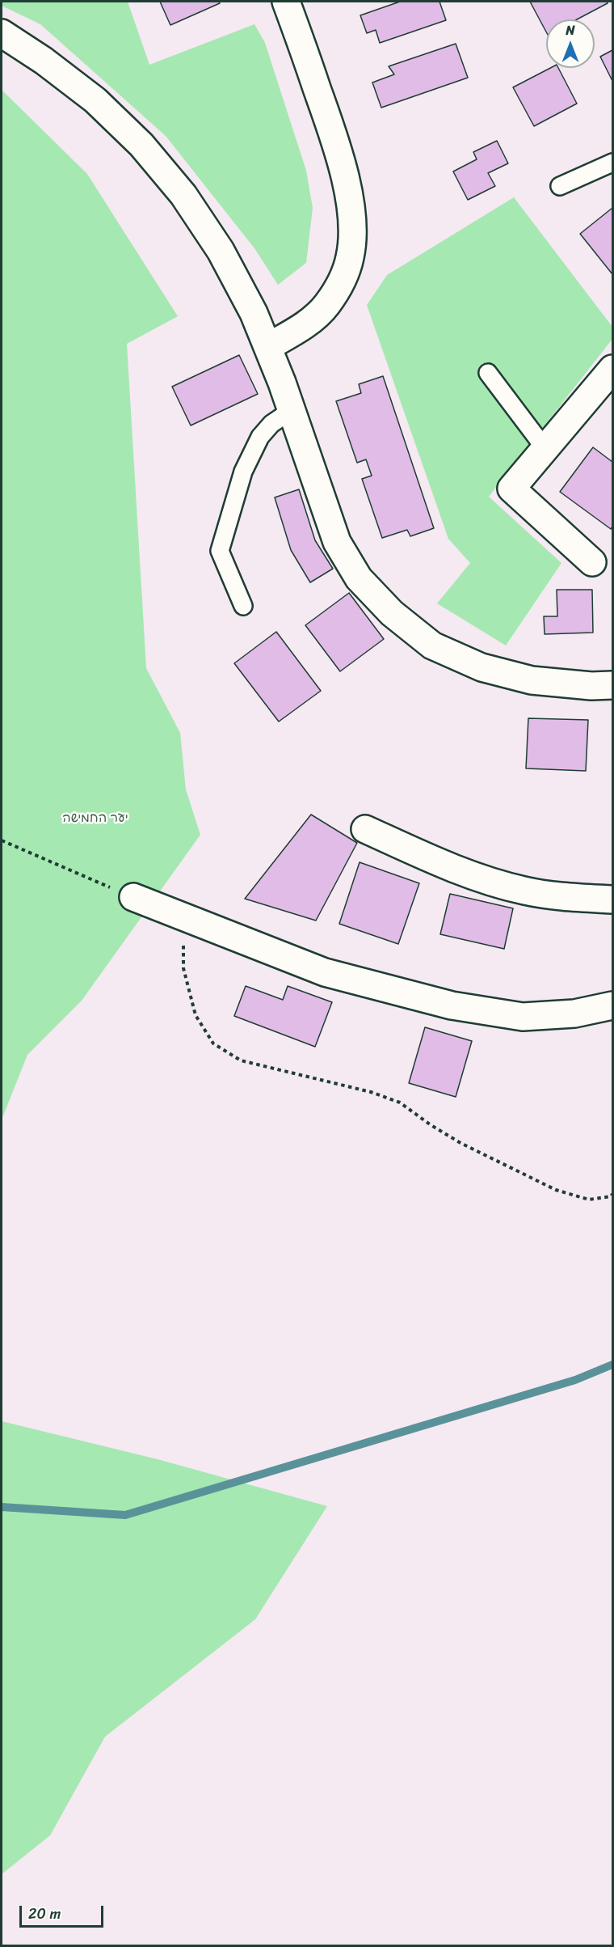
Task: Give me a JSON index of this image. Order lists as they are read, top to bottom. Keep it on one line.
{"parks":["יער החמישה"],"scale_bar":"20 m","north":"top"}
